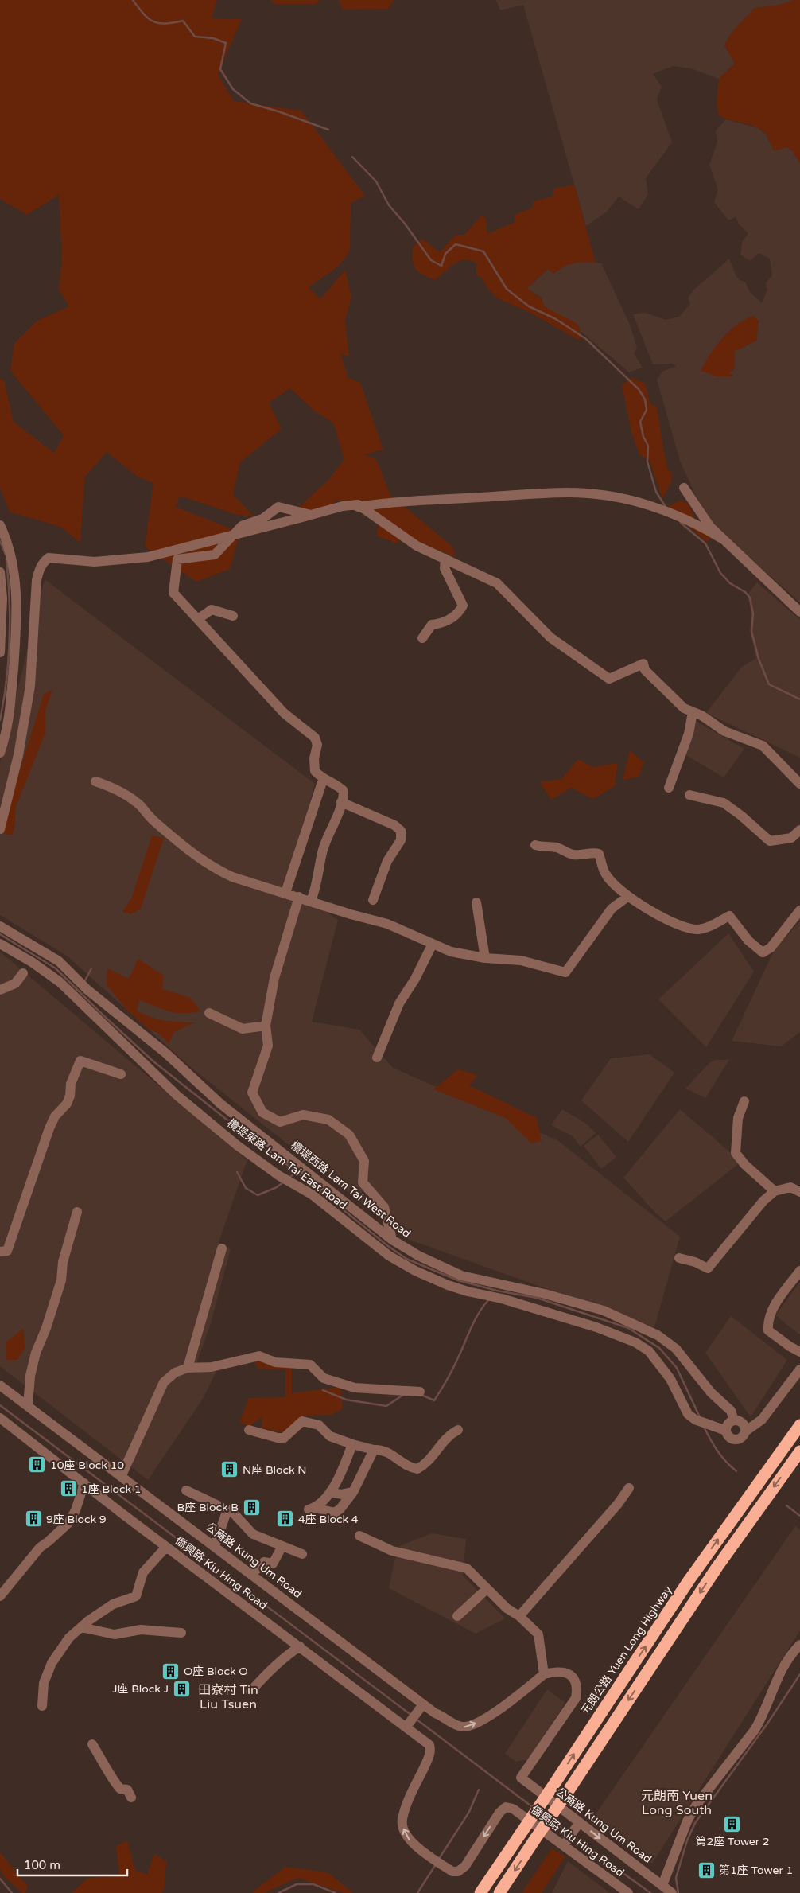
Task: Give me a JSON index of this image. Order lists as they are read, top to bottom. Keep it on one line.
{"streets":{"highway":["元朗公路 Yuen Long Highway"],"street":["欖堤東路 Lam Tai East Road","欖堤西路 Lam Tai West Road","公庵路 Kung Um Road","僑興路 Kiu Hing Road"]},"crossings":[["欖堤東路 Lam Tai East Road","欖堤西路 Lam Tai West Road"]],"districts":["田寮村 Tin Liu Tsuen","元朗南 Yuen Long South"],"places":{"building":["10座 Block 10","N座 Block N","1座 Block 1","B座 Block B","9座 Block 9","4座 Block 4","O座 Block O","J座 Block J","第2座 Tower 2","第1座 Tower 1"]},"scale_bar":"100 m"}
